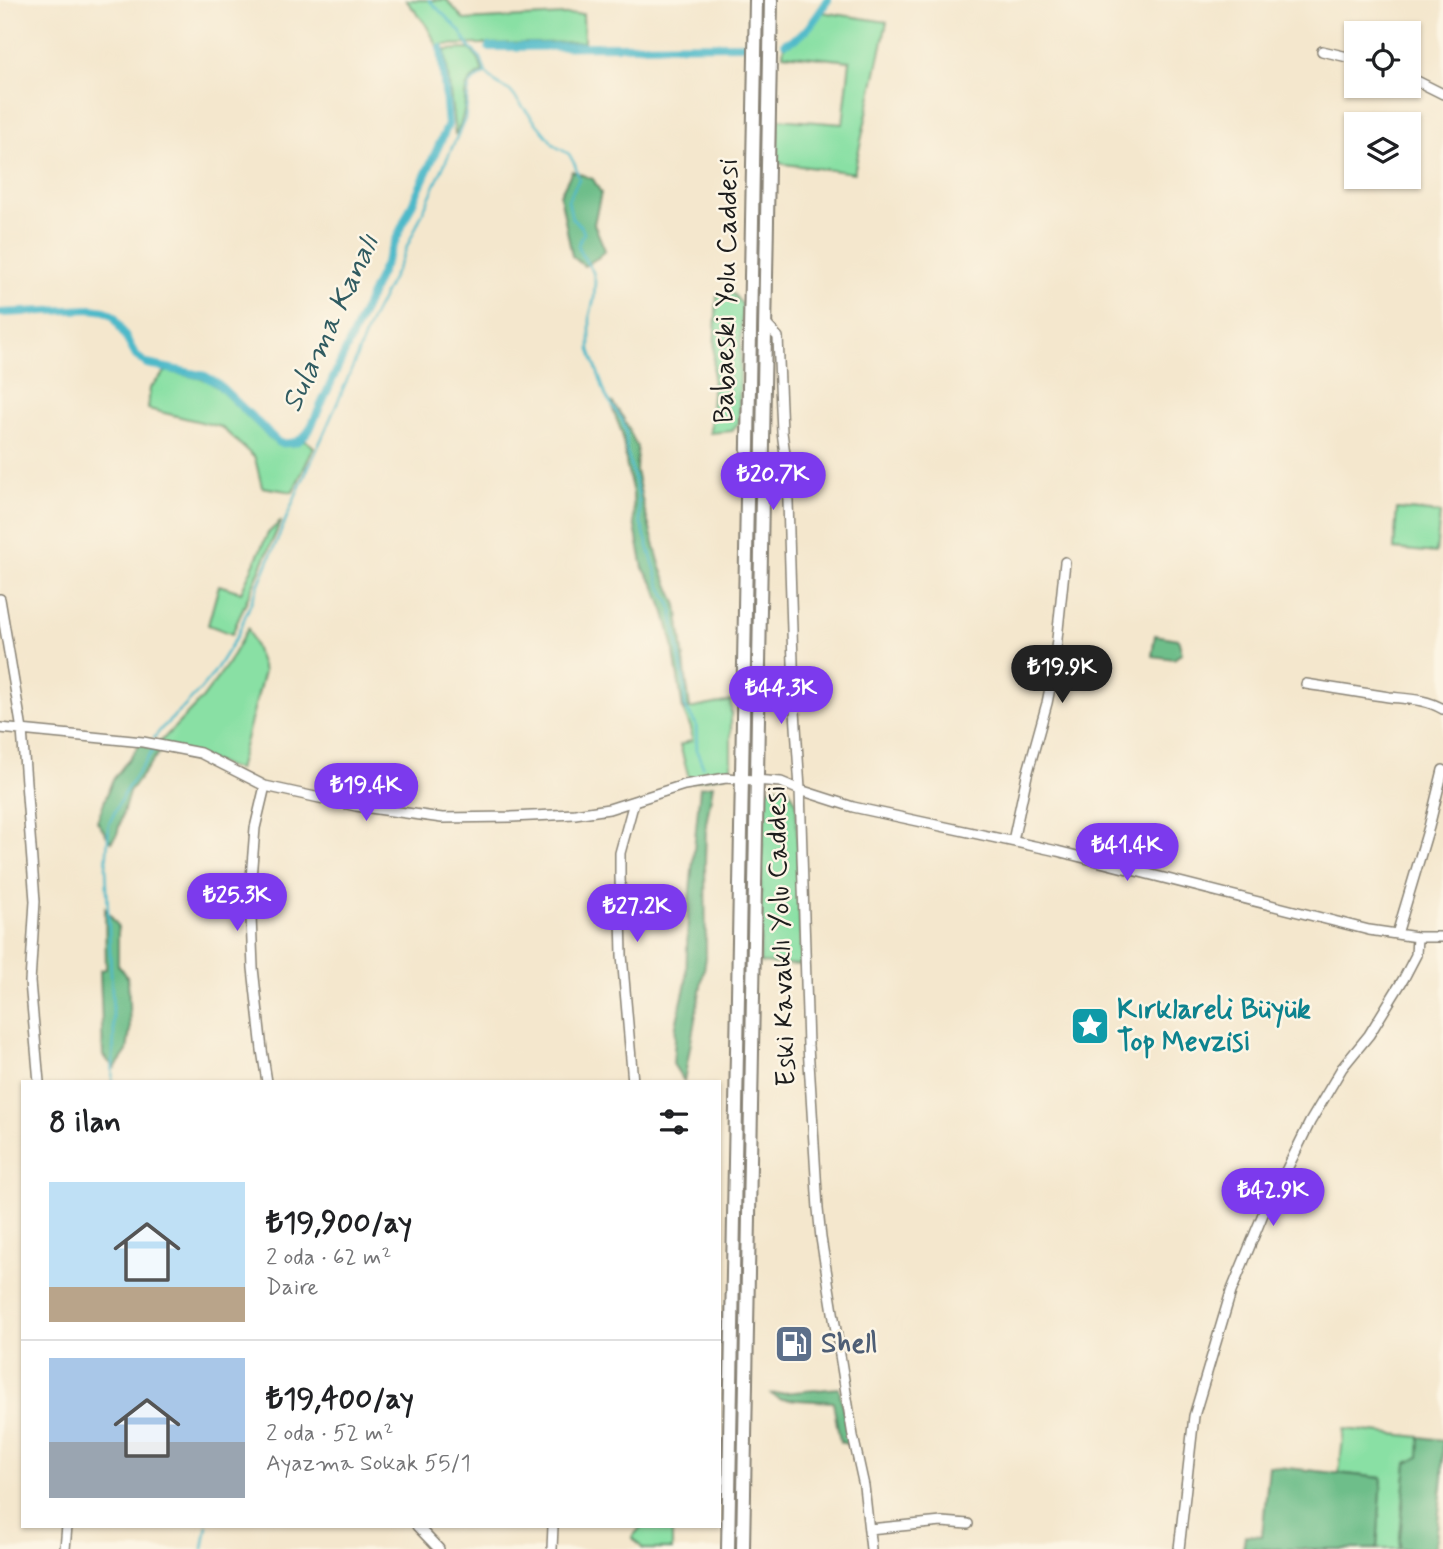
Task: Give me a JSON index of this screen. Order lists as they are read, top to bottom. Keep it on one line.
{"streets":{"highway":["Babaeski Yolu Caddesi"],"street":["Eski Kavaklı Yolu Caddesi"]},"crossings":[["Babaeski Yolu Caddesi","Eski Kavaklı Yolu Caddesi"]],"water":["Sulama Kanalı"],"places":{"place":["Kırklareli Büyük Top Mevzisi"],"fuel station":["Shell"]},"page":{"price":["₺20.7K","₺19.9K","₺44.3K","₺19.4K","₺41.4K","₺25.3K","₺27.2K","₺42.9K"],"heading":"8 ilan","list":[{"name":"₺19,900/ay","note":"2 oda · 62 m² · Daire"},{"name":"₺19,400/ay","note":"2 oda · 52 m² · Ayazma Sokak 55/1"}]}}
